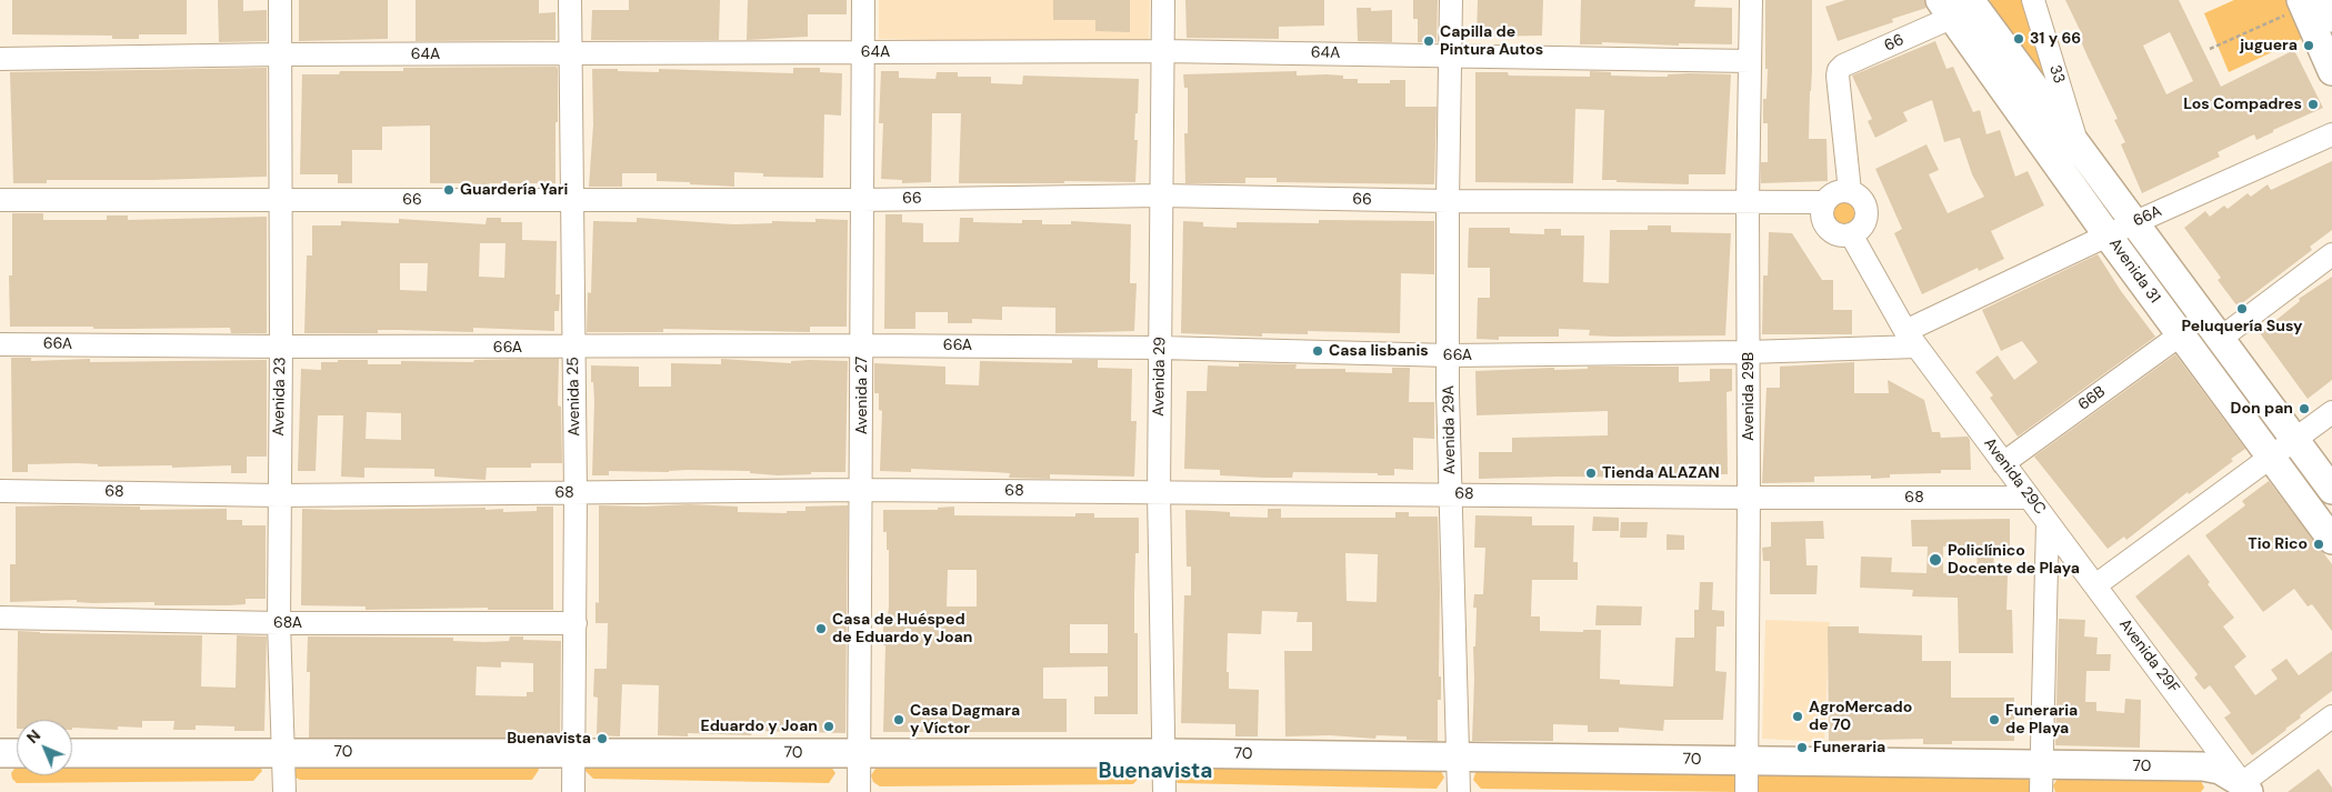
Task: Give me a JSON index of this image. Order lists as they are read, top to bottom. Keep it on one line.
{"streets":{"main road":["Avenida 31","70"],"street":["66","64A","33","66A","Avenida 29","Avenida 27","Avenida 23","Avenida 25","Avenida 29B","66B","Avenida 29A","Avenida 29C","68","68A","Avenida 29F"]},"crossings":[["66","Avenida 31"],["66","Avenida 29"],["66","Avenida 27"],["66","Avenida 23"],["66","Avenida 25"],["66","Avenida 29B"],["66","Avenida 29A"],["66","Avenida 29C"],["64A","Avenida 29"],["64A","Avenida 27"],["64A","Avenida 23"],["64A","Avenida 25"],["64A","Avenida 29B"],["64A","Avenida 29A"],["33","Avenida 31"],["66A","Avenida 31"],["66A","Avenida 29"],["66A","Avenida 27"],["66A","Avenida 23"],["66A","Avenida 25"],["66A","Avenida 29B"],["66A","Avenida 29A"],["66A","Avenida 29C"],["Avenida 31","66B"],["Avenida 29","68"],["Avenida 29","70"],["Avenida 27","68"],["Avenida 27","70"],["Avenida 23","68"],["Avenida 23","68A"],["Avenida 23","70"],["Avenida 25","68"],["Avenida 25","68A"],["Avenida 25","70"],["Avenida 29B","68"],["Avenida 29B","70"],["66B","Avenida 29C"],["Avenida 29A","68"],["Avenida 29A","70"],["Avenida 29C","68"],["Avenida 29C","Avenida 29F"],["Avenida 29C","70"],["Avenida 29F","70"]],"districts":["Buenavista"],"places":["31 y 66","Capilla de Pintura Autos","juguera","Los Compadres","Guardería Yari","Peluquería Susy","Casa lisbanis","Don pan","Tienda ALAZAN","Tio Rico","Policlínico Docente de Playa","Casa de Huésped de Eduardo y Joan","AgroMercado de 70","Casa Dagmara y Víctor","Funeraria de Playa","Eduardo y Joan","Buenavista","Funeraria"],"north":"top left"}
